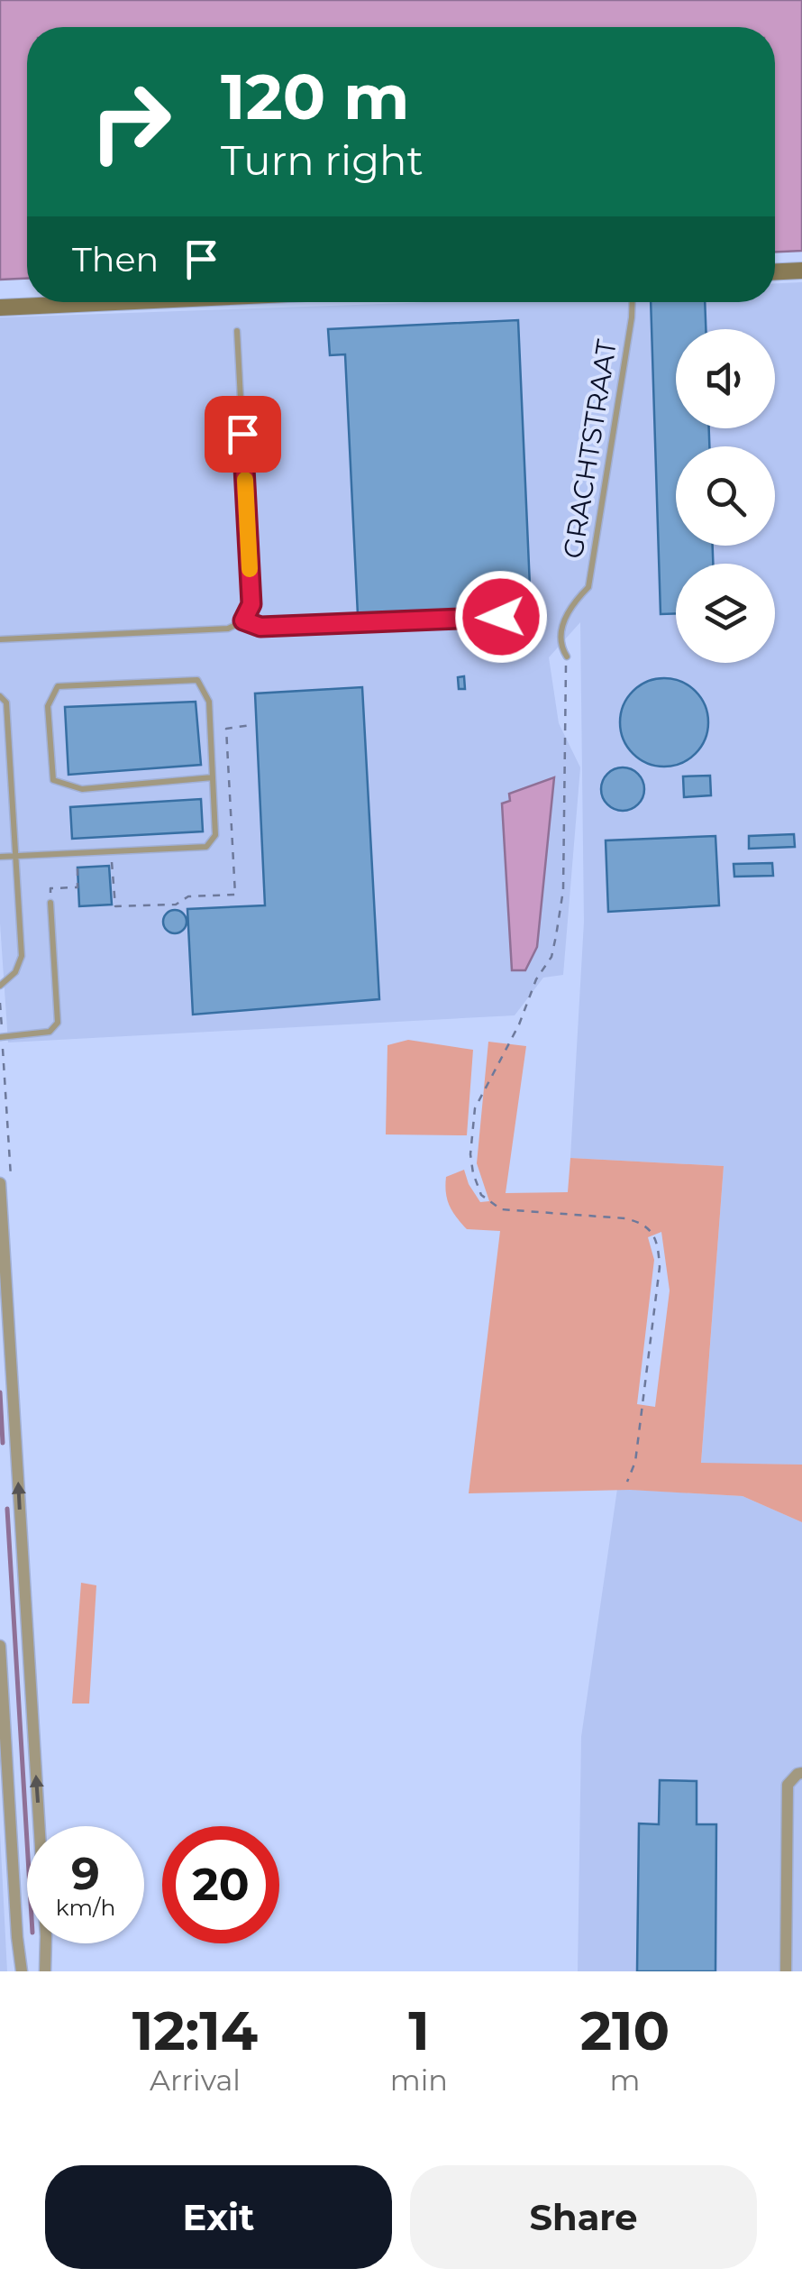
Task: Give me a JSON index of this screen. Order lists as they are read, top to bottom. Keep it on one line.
{"streets":{"lane":["GRACHTSTRAAT"]},"page":{"turn":["120 m","Turn right"],"then":"Then","speed":"9 km/h","limit":"20","eta":["12:14","Arrival","1","min","210","m"],"buttons":["Exit","Share"]}}
